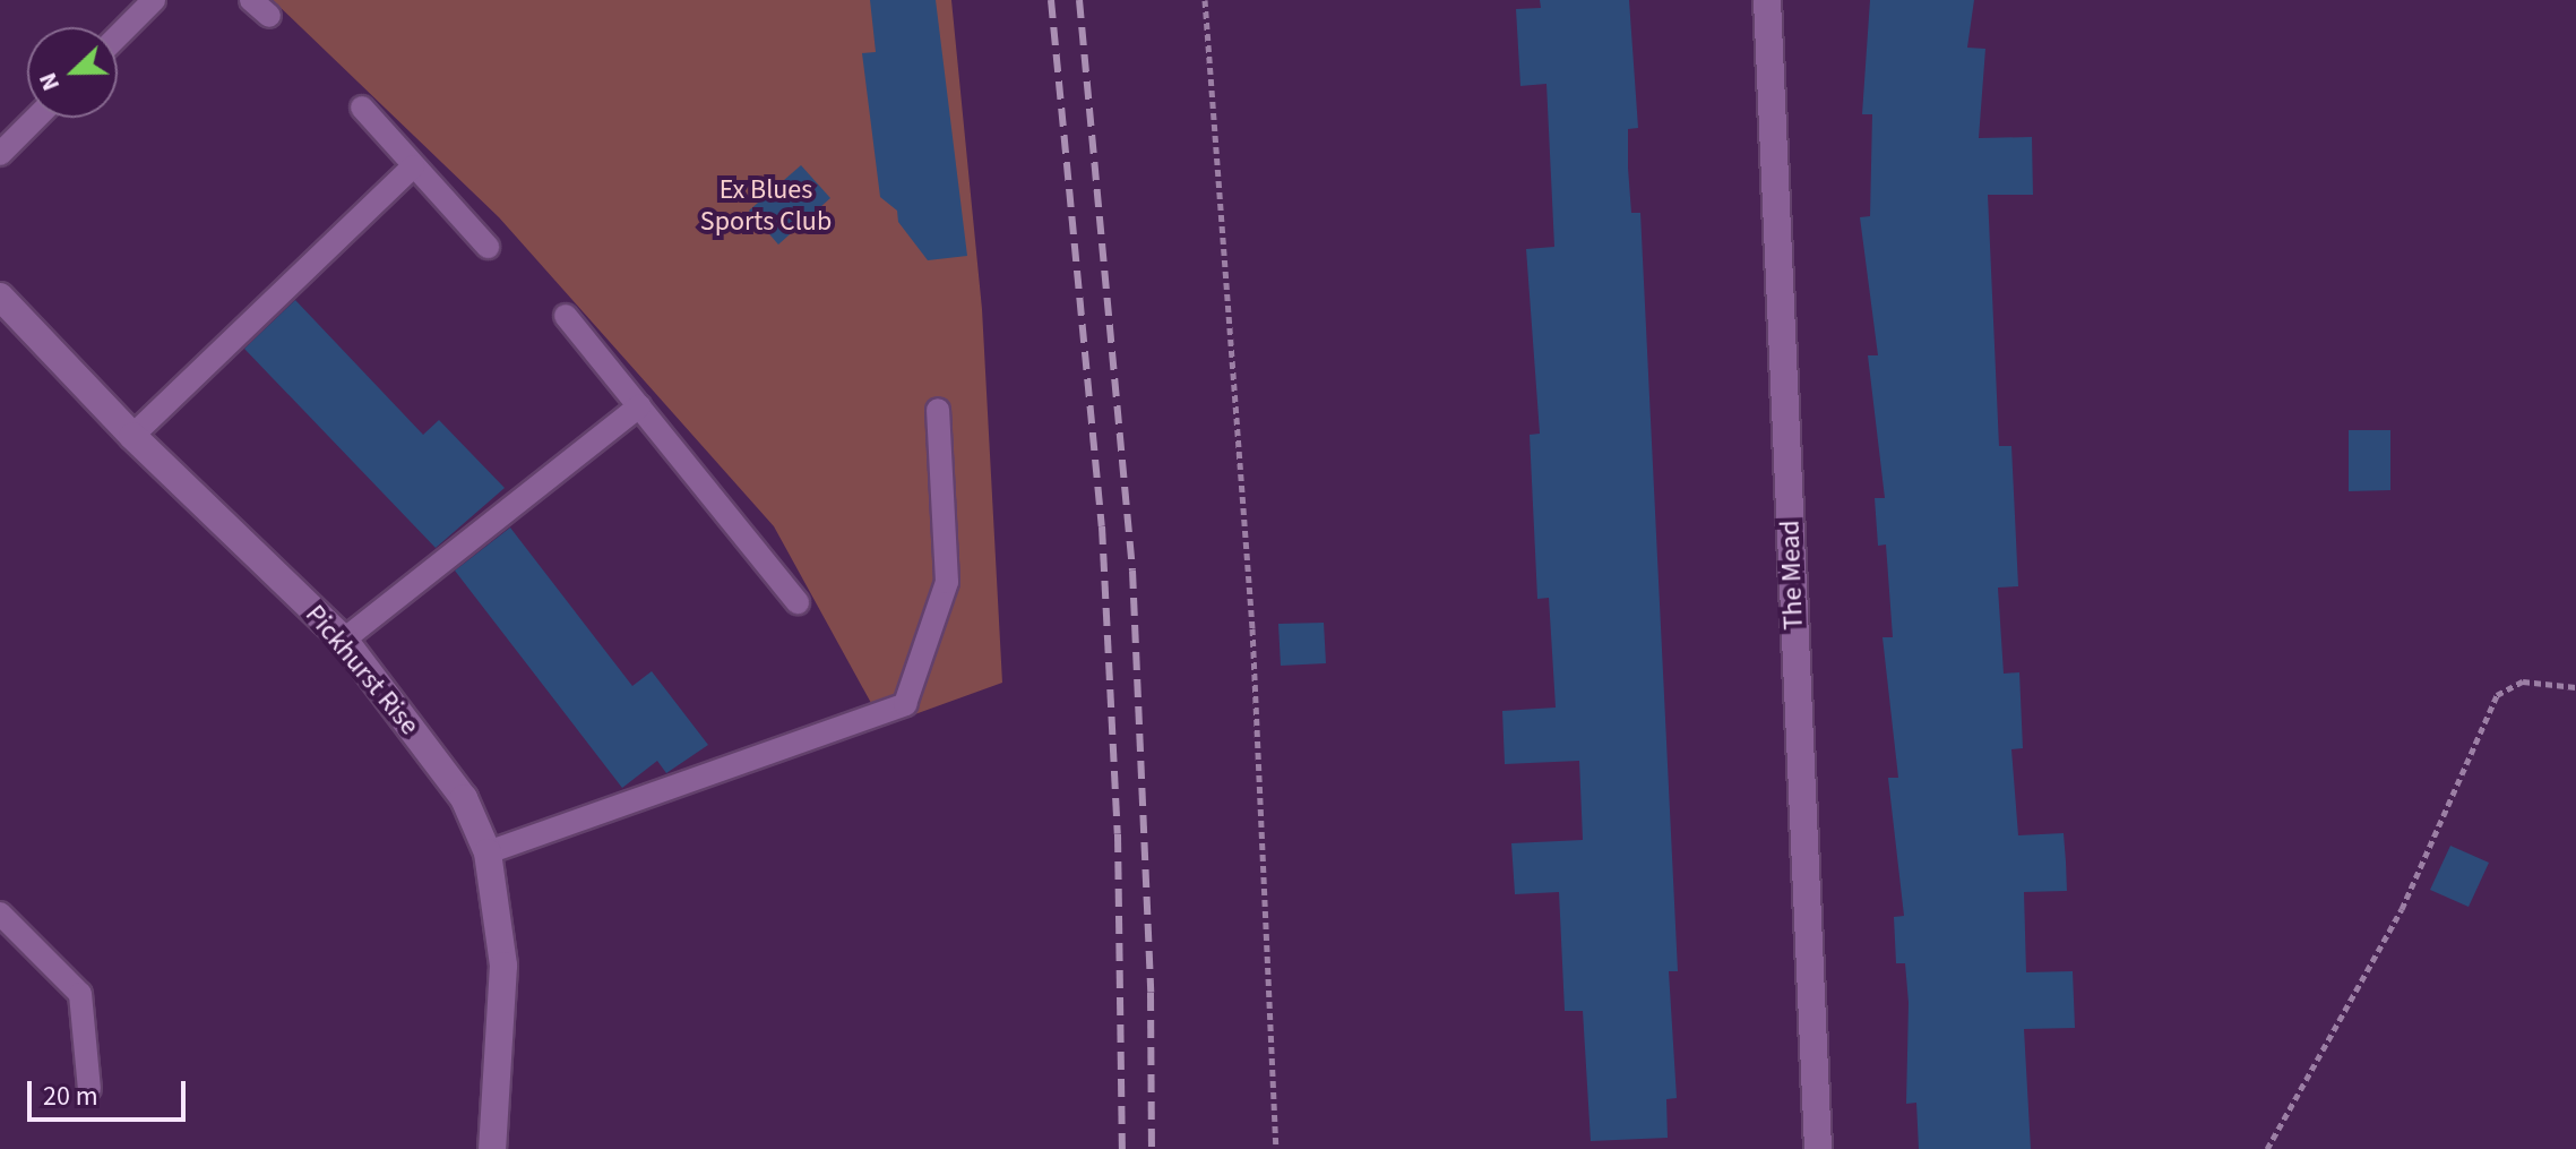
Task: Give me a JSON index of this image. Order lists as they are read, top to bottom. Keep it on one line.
{"streets":{"street":["The Mead","Pickhurst Rise"]},"parks":["Ex Blues Sports Club"],"scale_bar":"20 m","north":"left"}
